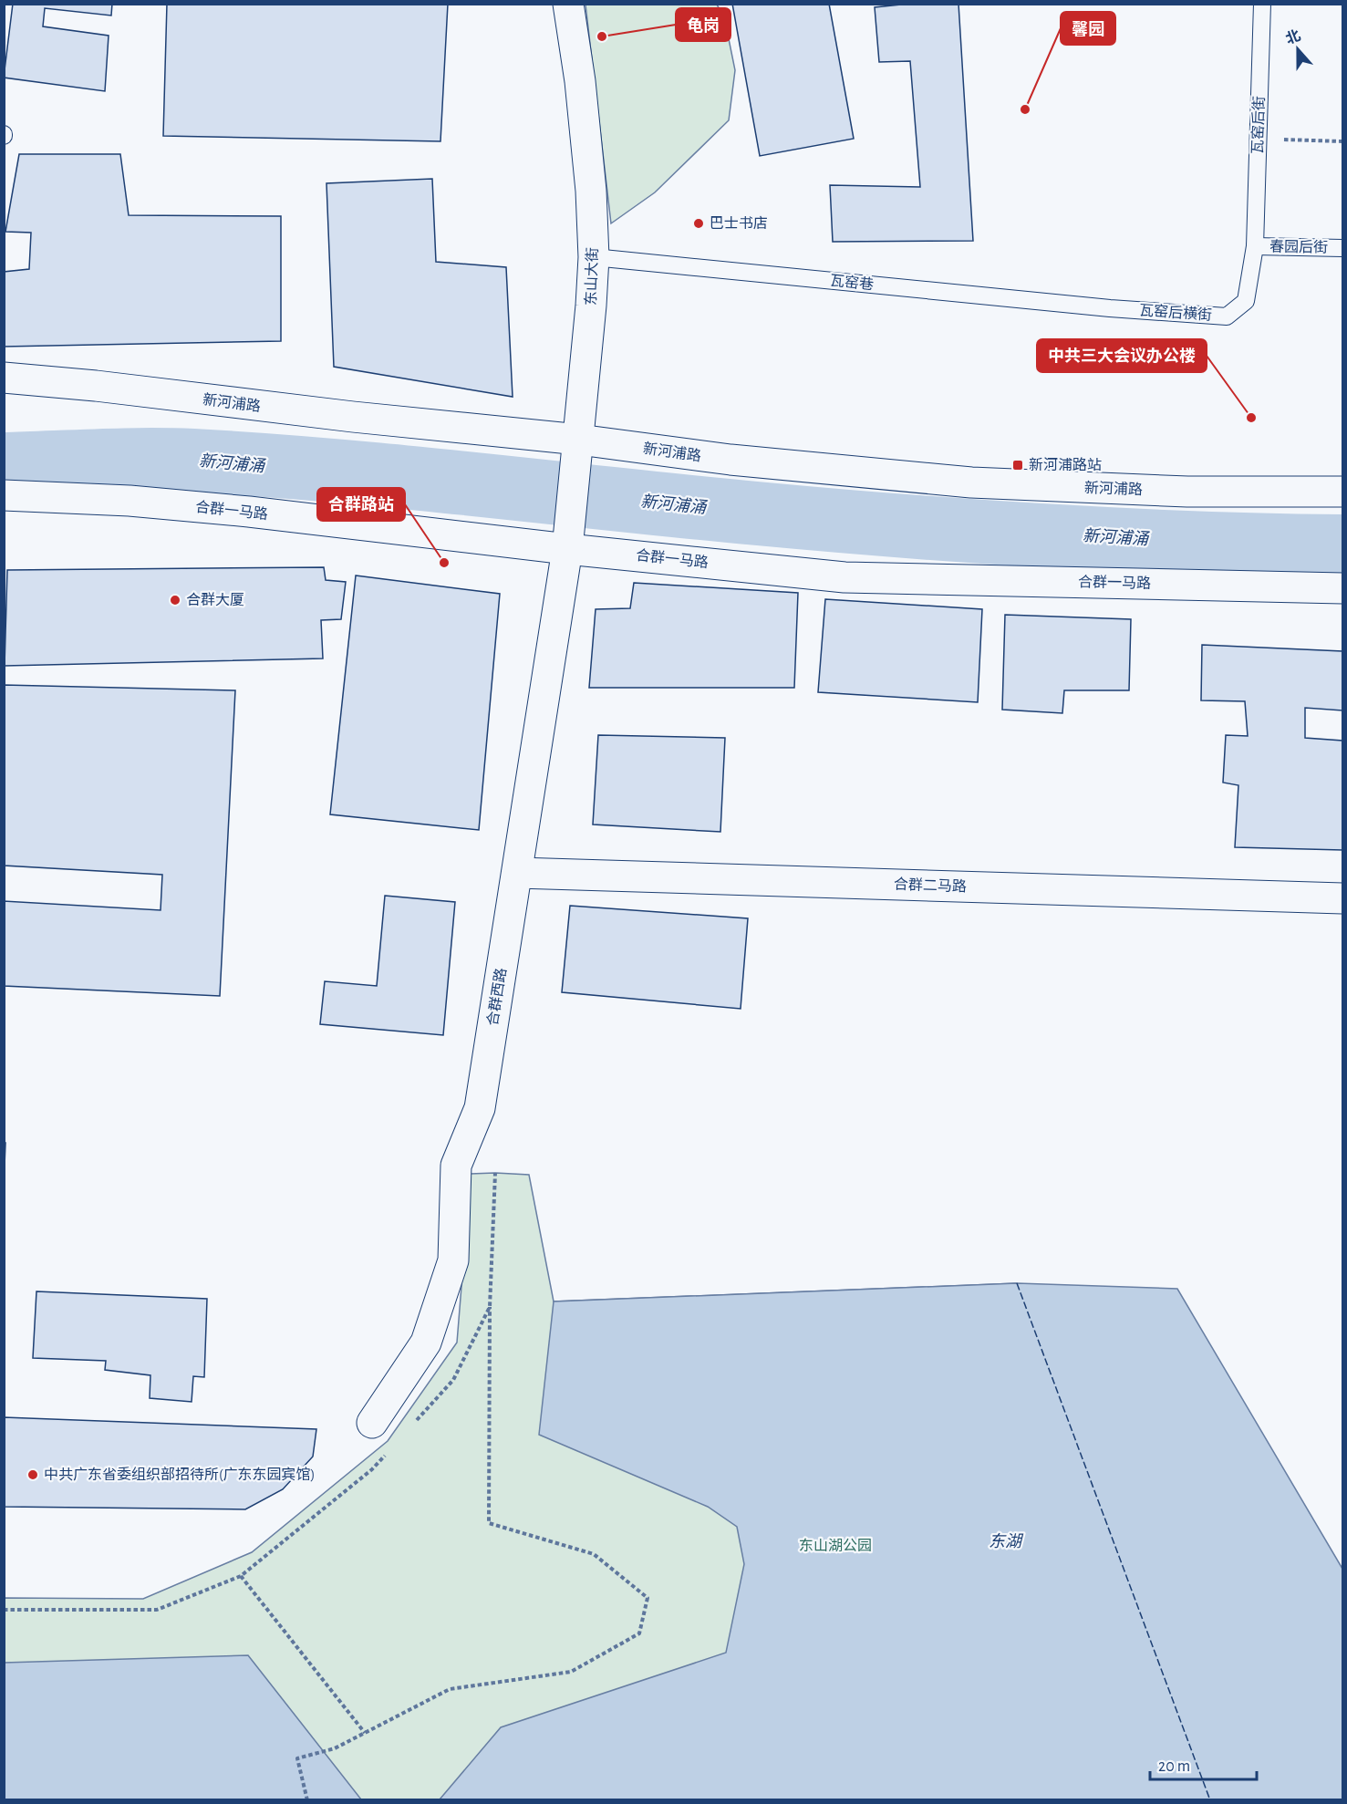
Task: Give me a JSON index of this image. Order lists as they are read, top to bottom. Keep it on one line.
{"streets":{"street":["东山大街","新河浦路","合群一马路","合群二马路","合群西路"],"lane":["瓦窑后街","春园后街","瓦窑巷","瓦窑后横街"]},"crossings":[["瓦窑后街","春园后街"],["瓦窑后街","瓦窑后横街"],["春园后街","瓦窑后横街"],["东山大街","瓦窑巷"],["东山大街","新河浦路"],["东山大街","合群一马路"],["东山大街","合群西路"],["瓦窑巷","瓦窑后横街"],["合群一马路","合群西路"],["合群二马路","合群西路"]],"water":["新河浦涌","东湖"],"parks":["东山湖公园"],"places":{"other":["龟岗","馨园","巴士书店","中共三大会议办公楼","合群路站","合群大厦","中共广东省委组织部招待所(广东东园宾馆)"],"transit":["新河浦路站"]},"scale_bar":"20 m","north":"top"}
